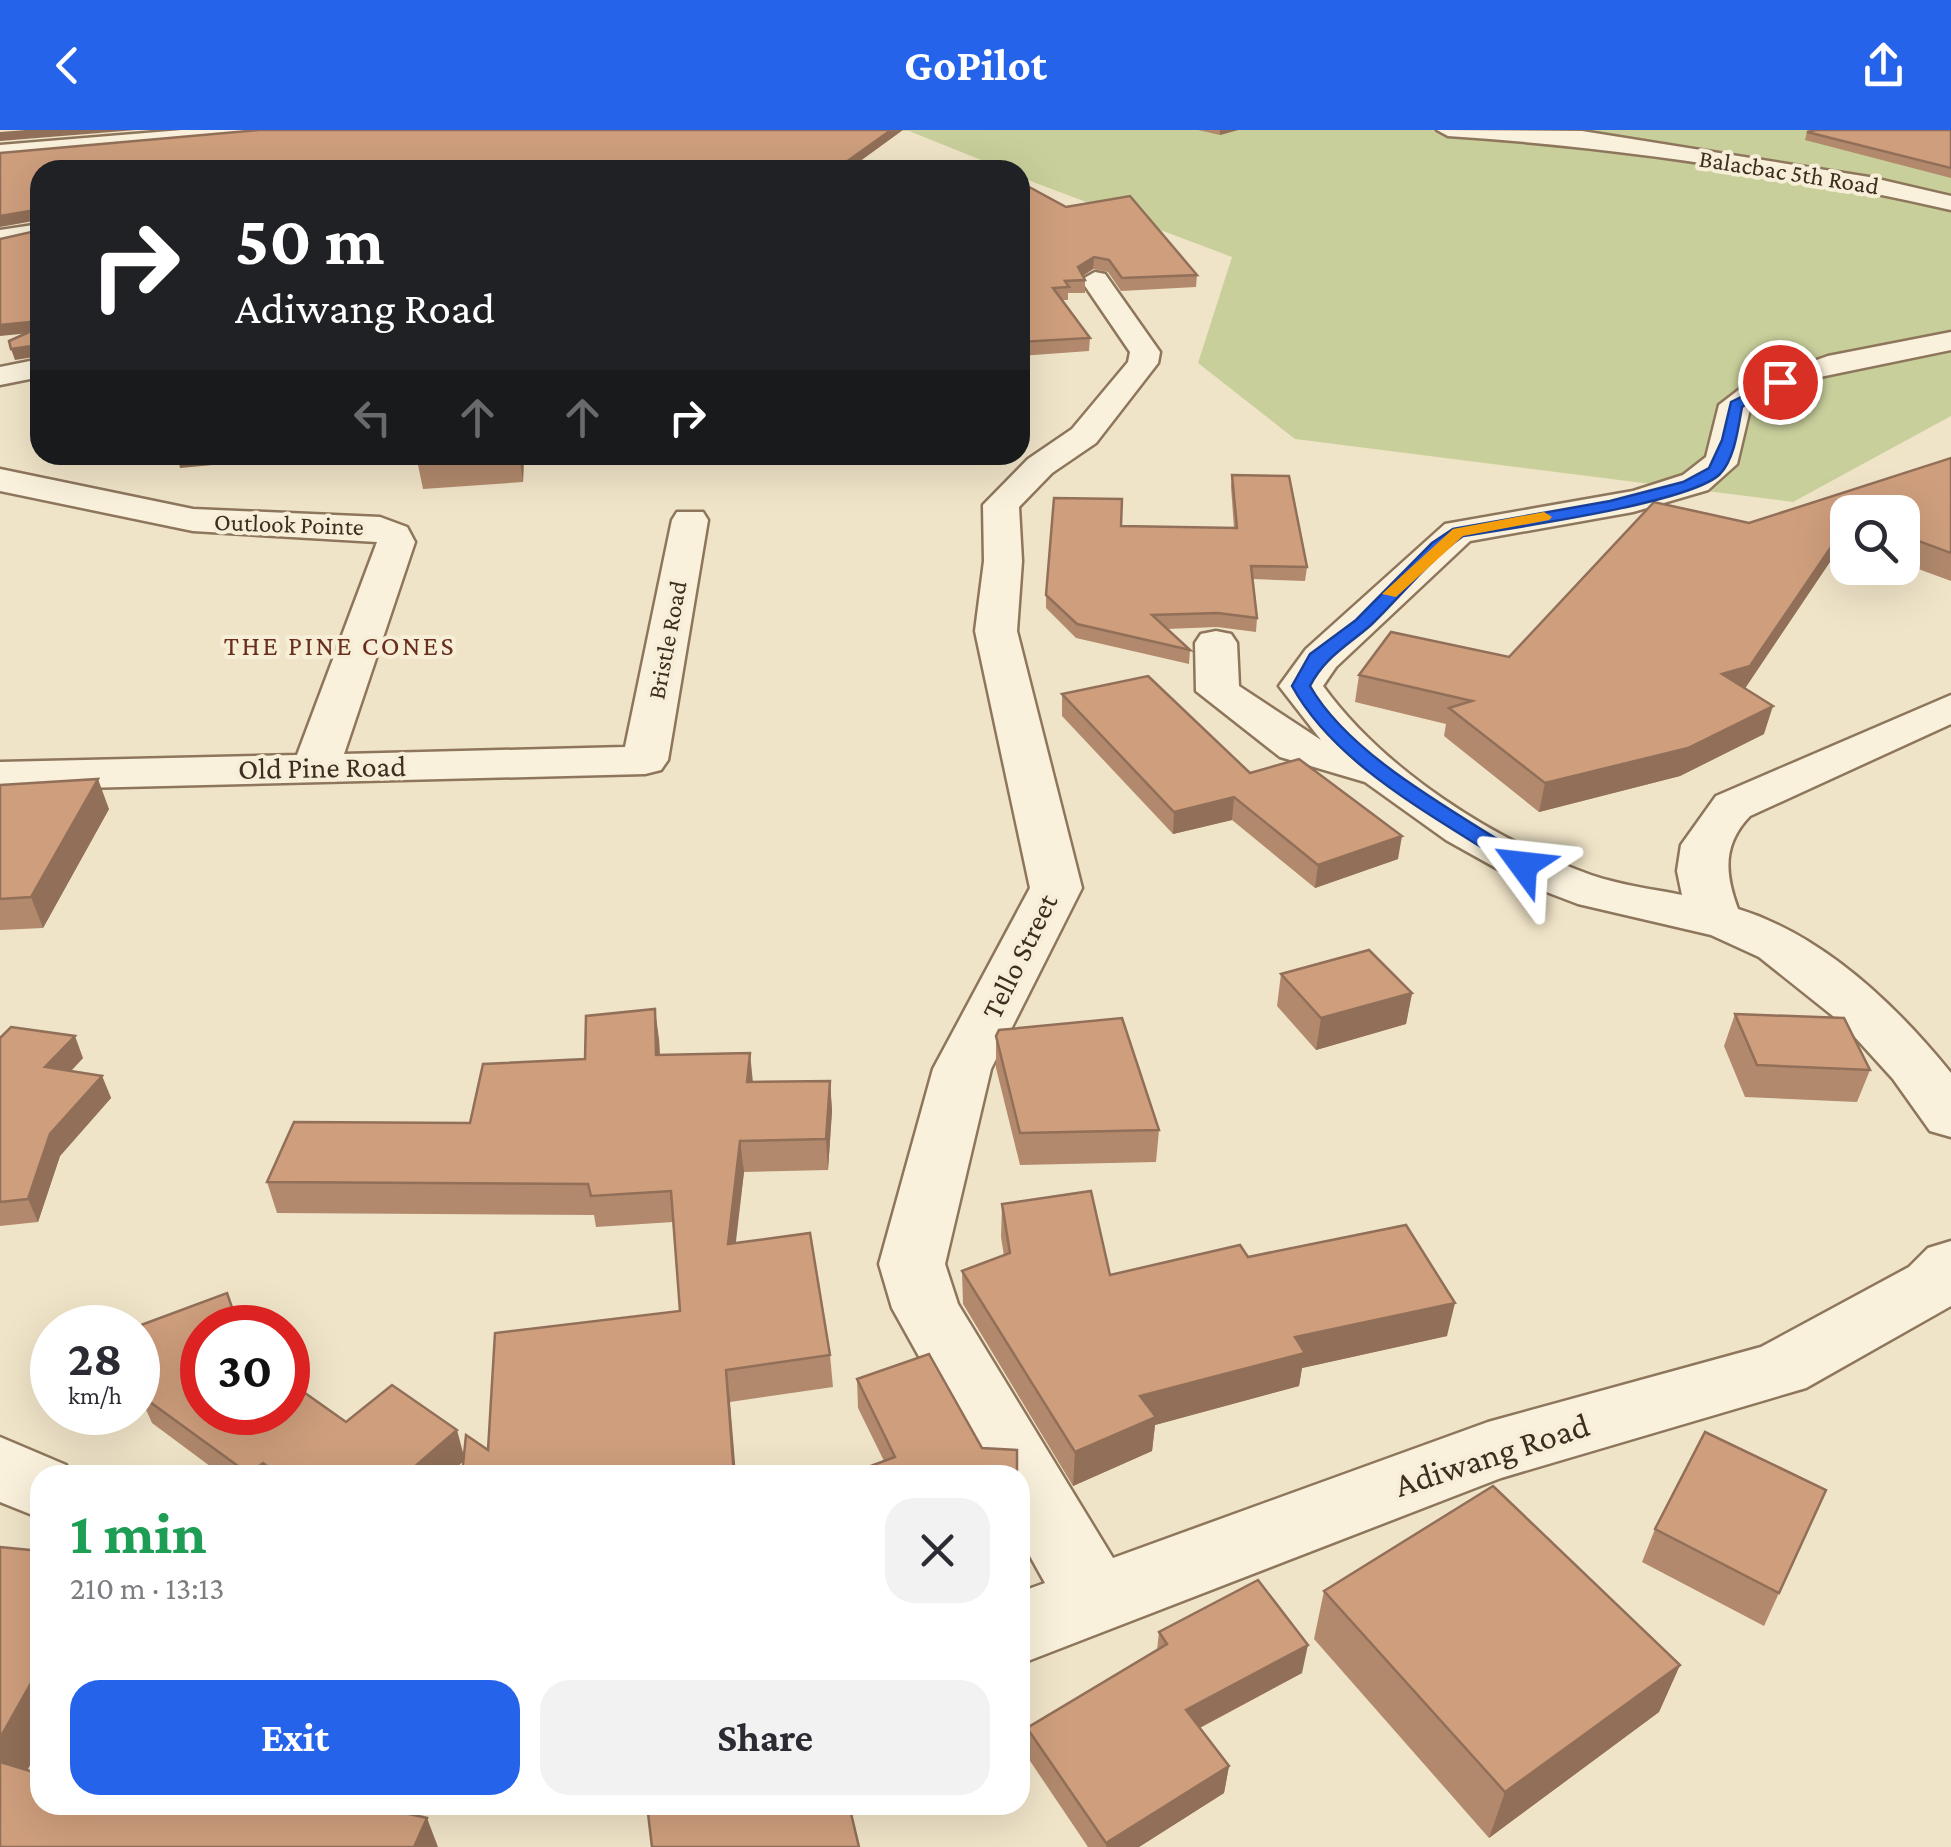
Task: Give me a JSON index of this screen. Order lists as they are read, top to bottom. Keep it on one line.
{"streets":{"street":["Balacbac 5th Road","Outlook Pointe","Bristle Road","Old Pine Road","Tello Street","Adiwang Road"]},"crossings":[["Outlook Pointe","Old Pine Road"],["Bristle Road","Old Pine Road"],["Tello Street","Adiwang Road"]],"districts":["THE PINE CONES"],"page":{"header":"GoPilot","turn":["50 m","Adiwang Road"],"speed":"28 km/h","limit":"30","heading":["1 min","210 m · 13:13"],"buttons":["Exit","Share"]}}
